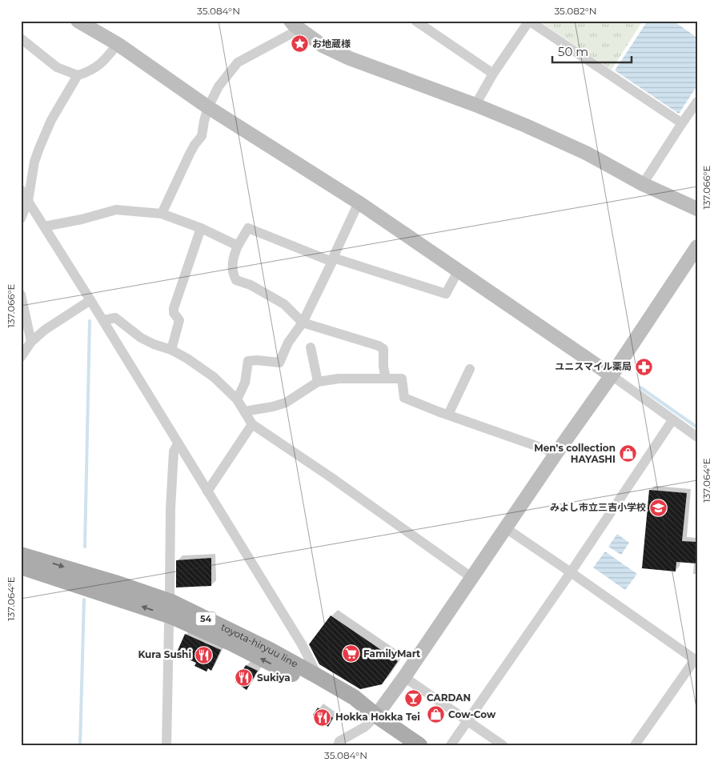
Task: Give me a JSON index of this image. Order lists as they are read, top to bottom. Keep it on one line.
{"streets":{"main road":["54","toyota-hiryuu line"]},"places":{"place":["お地蔵様"],"pharmacy":["ユニスマイル薬局"],"shop":["Men's collection HAYASHI","Cow-Cow"],"school or university":["みよし市立三吉小学校"],"supermarket":["FamilyMart"],"restaurant":["Kura Sushi","Sukiya","Hokka Hokka Tei"],"bar":["CARDAN"]},"scale_bar":"50 m","coordinates":["35.084°N","35.082°N","137.066°E","137.064°E"]}
